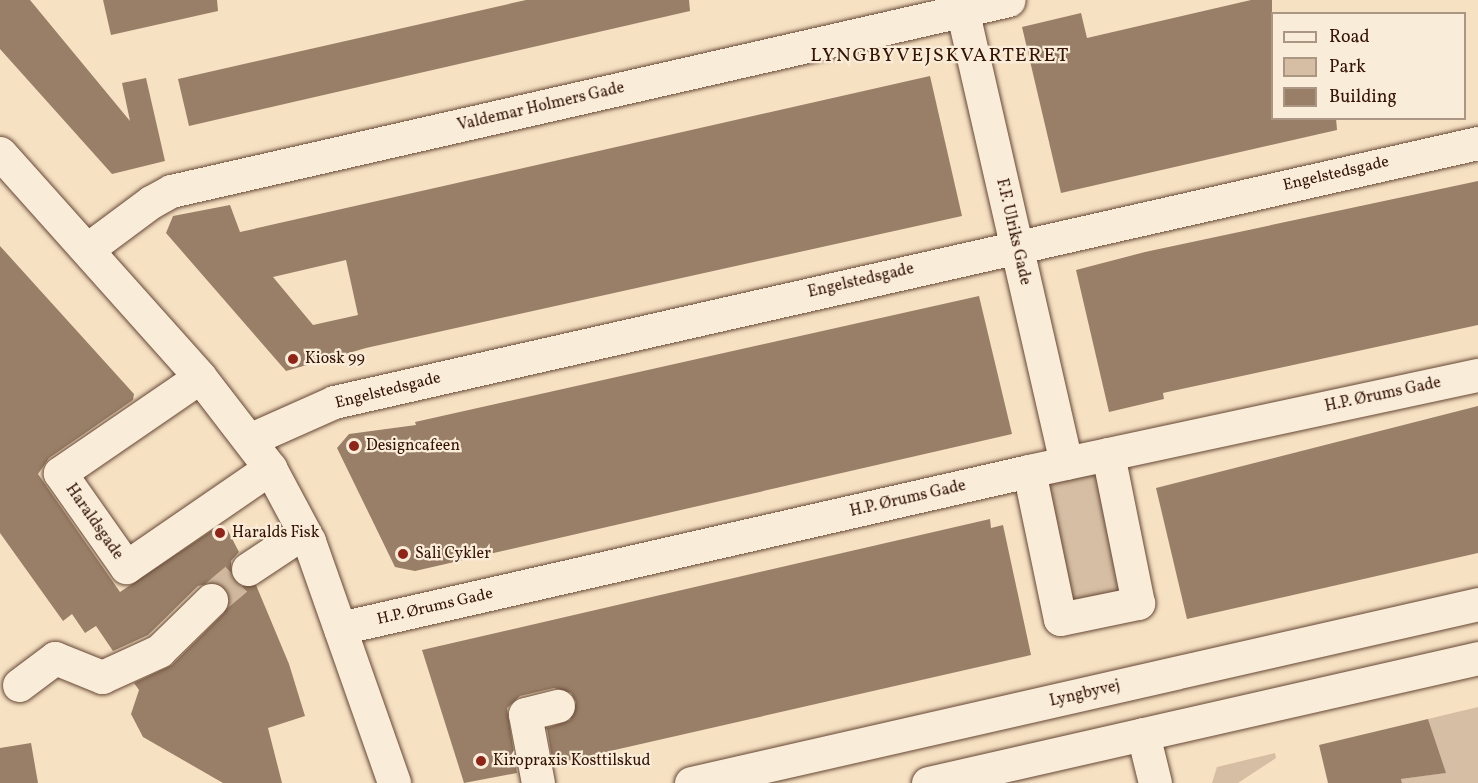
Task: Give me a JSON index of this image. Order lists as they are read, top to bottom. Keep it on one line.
{"streets":{"street":["Valdemar Holmers Gade","Engelstedsgade","F.F. Ulriks Gade","H.P. Ørums Gade","Haraldsgade","Lyngbyvej"]},"crossings":[["Valdemar Holmers Gade","F.F. Ulriks Gade"],["Engelstedsgade","F.F. Ulriks Gade"],["F.F. Ulriks Gade","H.P. Ørums Gade"]],"districts":["LYNGBYVEJSKVARTERET"],"places":["Kiosk 99","Designcafeen","Haralds Fisk","Sali Cykler","Kiropraxis Kosttilskud"],"legend":["Road","Park","Building"]}
